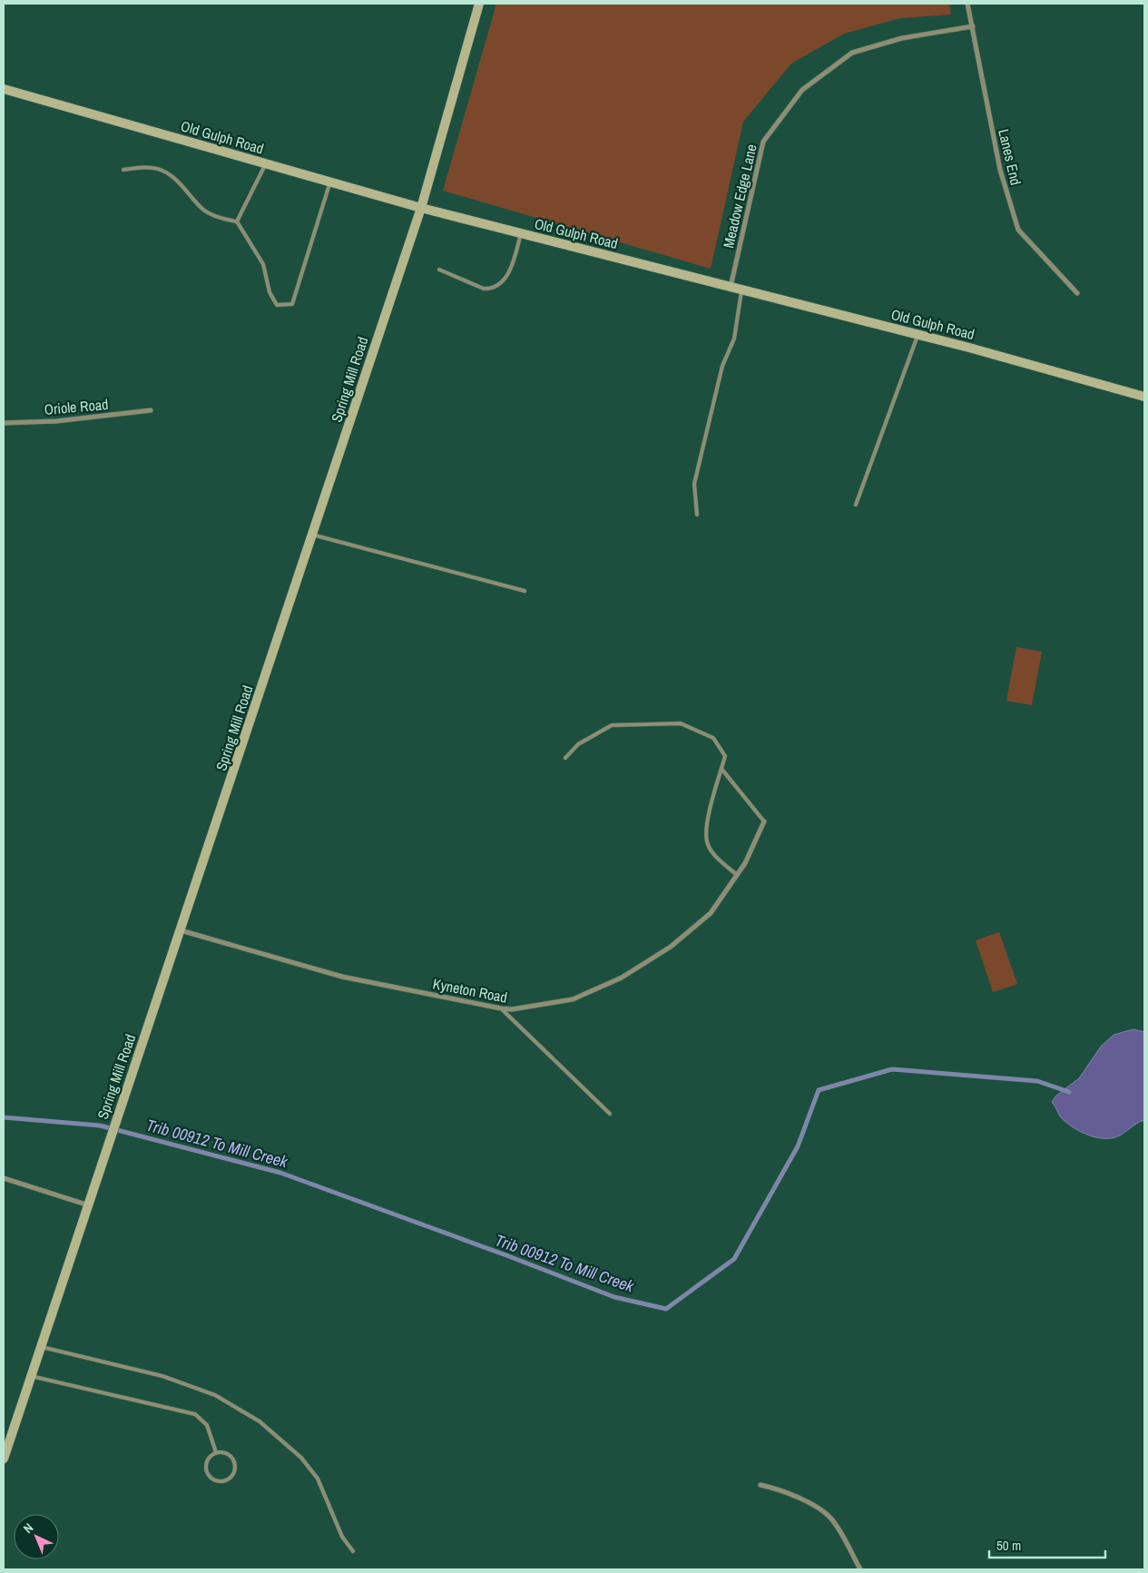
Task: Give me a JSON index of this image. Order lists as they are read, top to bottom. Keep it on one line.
{"streets":{"main road":["Old Gulph Road","Spring Mill Road"],"street":["Lanes End","Meadow Edge Lane","Oriole Road","Kyneton Road"]},"crossings":[["Old Gulph Road","Meadow Edge Lane"],["Old Gulph Road","Spring Mill Road"],["Lanes End","Meadow Edge Lane"],["Spring Mill Road","Kyneton Road"]],"water":["Trib 00912 To Mill Creek"],"scale_bar":"50 m","north":"top left"}
